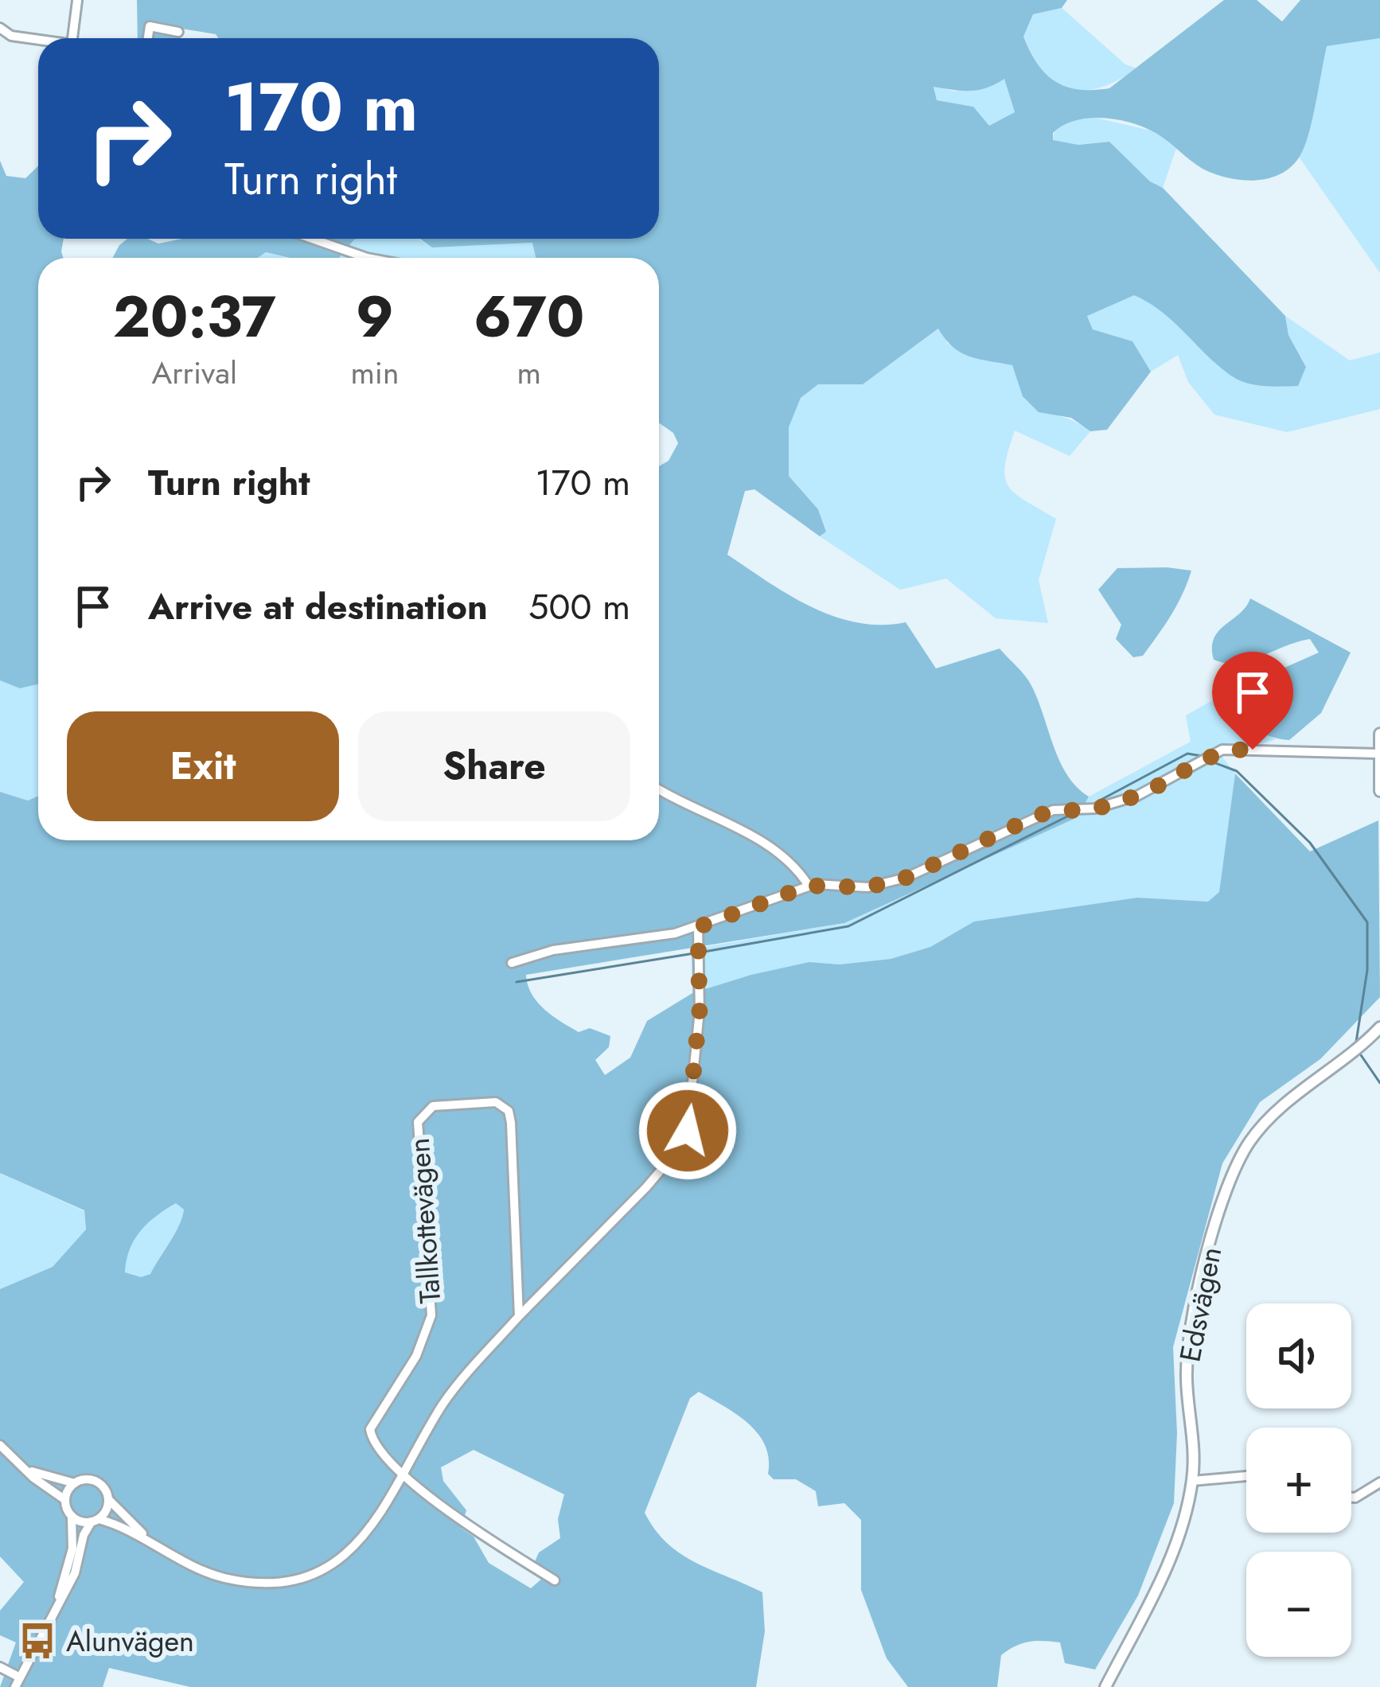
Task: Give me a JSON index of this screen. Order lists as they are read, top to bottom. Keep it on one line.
{"streets":{"street":["Tallkottevägen","Edsvägen"]},"places":{"bus stop":["Alunvägen"]},"page":{"turn":["170 m","Turn right"],"eta":["20:37","Arrival","9","min","670","m"],"list":[{"name":"Turn right","value":"170 m"},{"name":"Arrive at destination","value":"500 m"}],"buttons":["Exit","Share"],"map_buttons":["+","−"]}}
